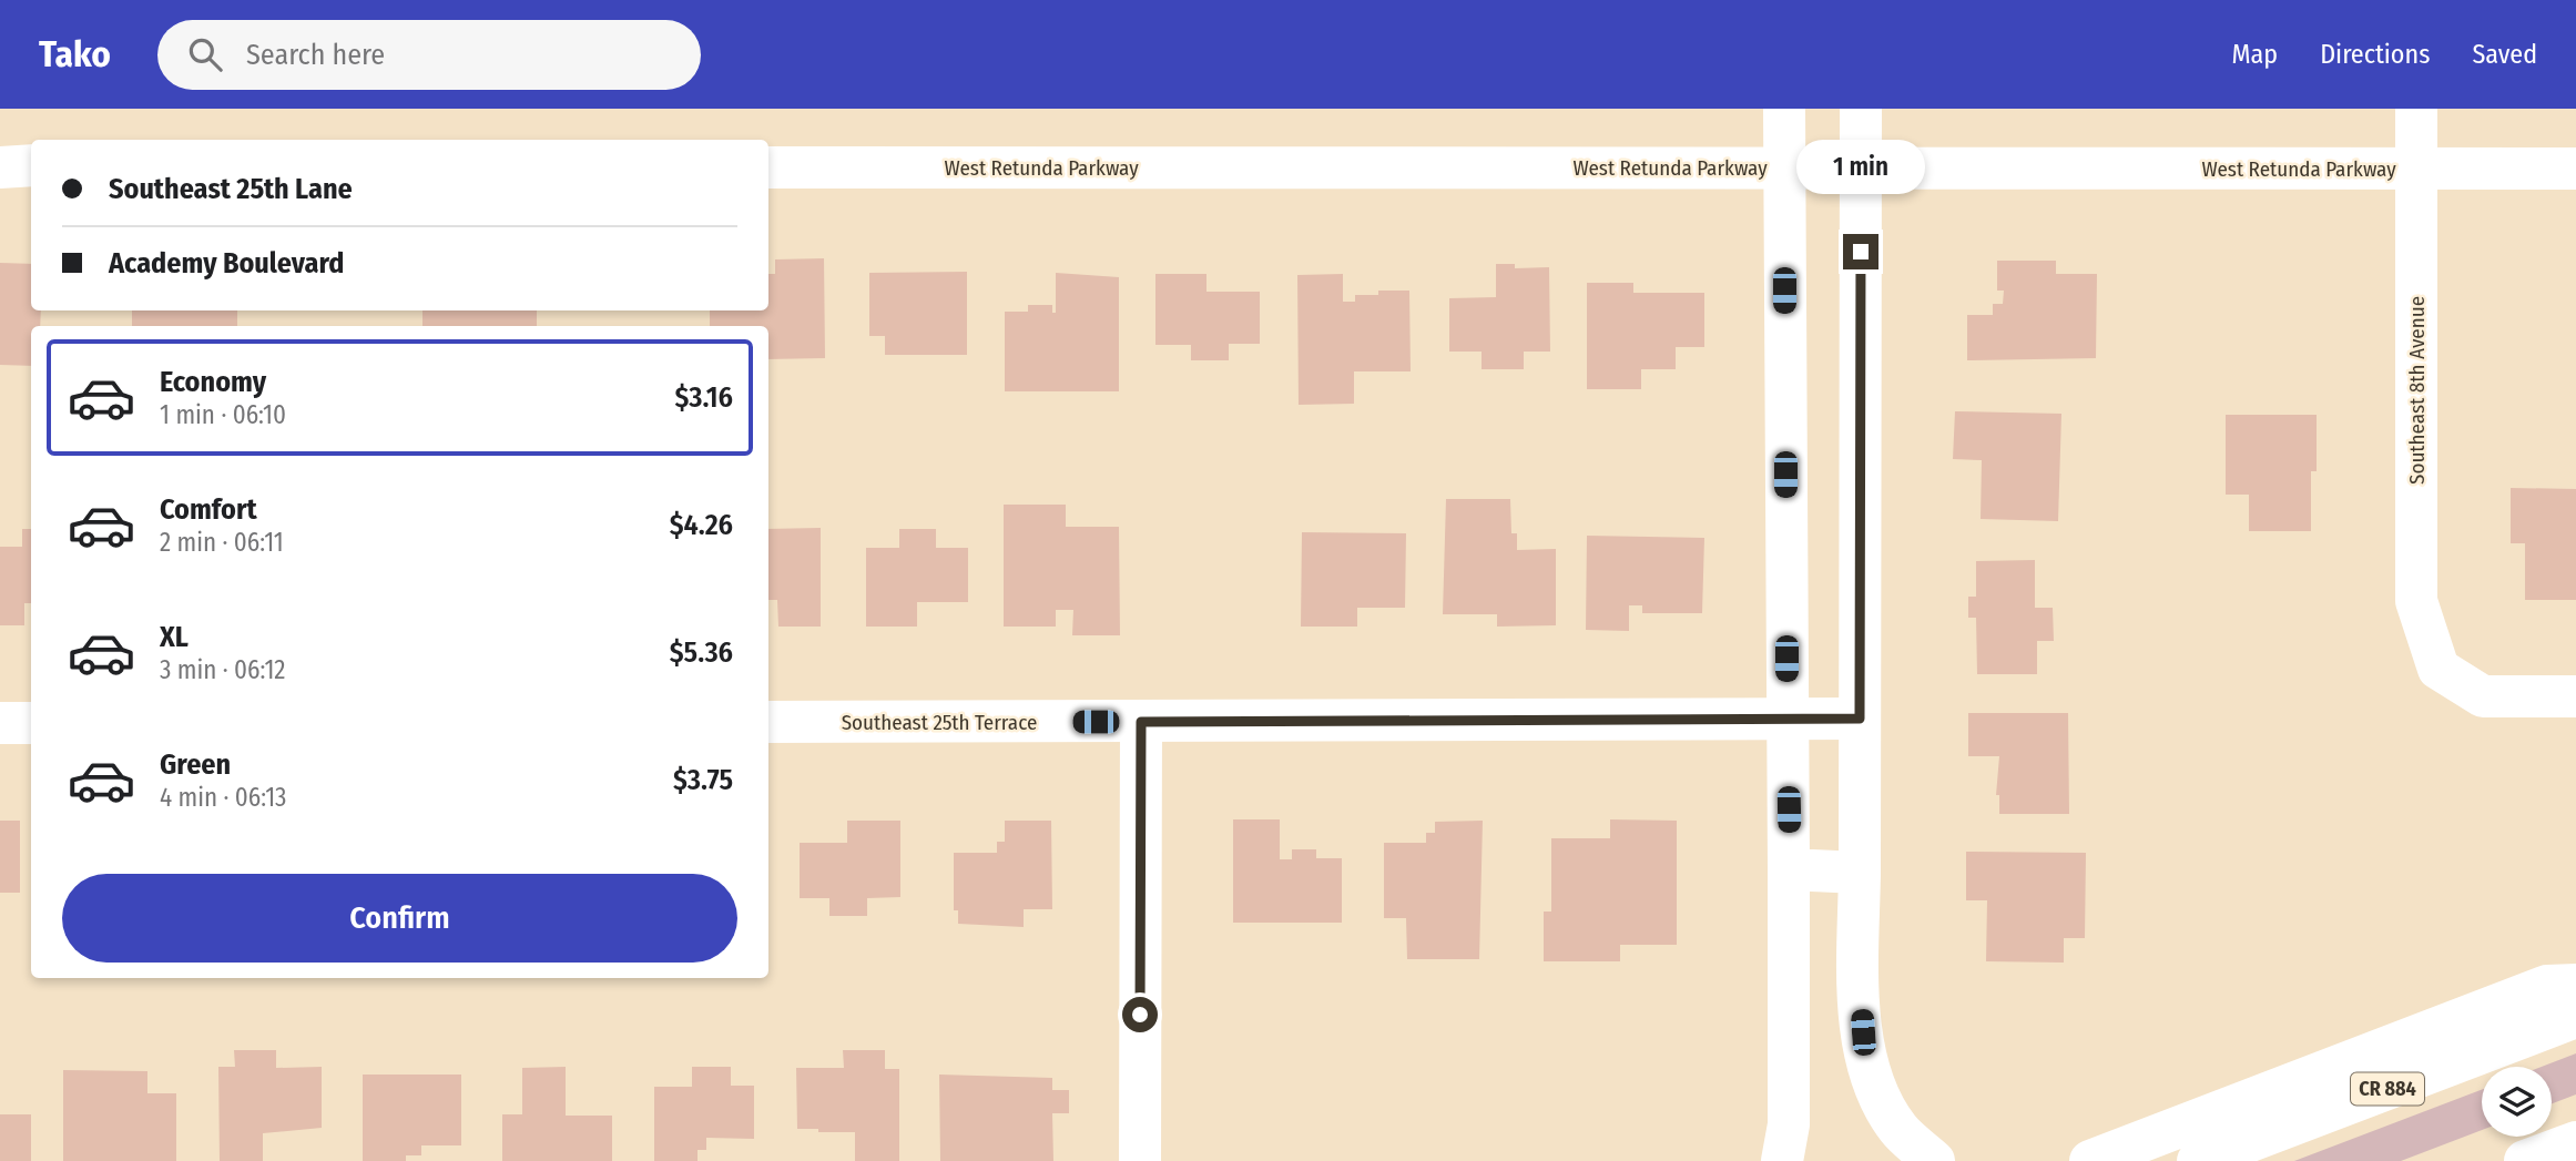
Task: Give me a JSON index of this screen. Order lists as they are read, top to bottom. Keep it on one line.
{"streets":{"main road":["West Retunda Parkway","Southeast 8th Avenue","Southeast 25th Terrace","CR 884"]},"crossings":[["West Retunda Parkway","Southeast 8th Avenue"]],"page":{"header":"Tako","search":"Search here","nav":["Map","Directions","Saved"],"bubble":"1 min","banner":["Southeast 25th Lane","Academy Boulevard"],"list":[{"name":"Economy","note":"1 min · 06:10","value":"$3.16"},{"name":"Comfort","note":"2 min · 06:11","value":"$4.26"},{"name":"XL","note":"3 min · 06:12","value":"$5.36"},{"name":"Green","note":"4 min · 06:13","value":"$3.75"}],"buttons":"Confirm"}}
